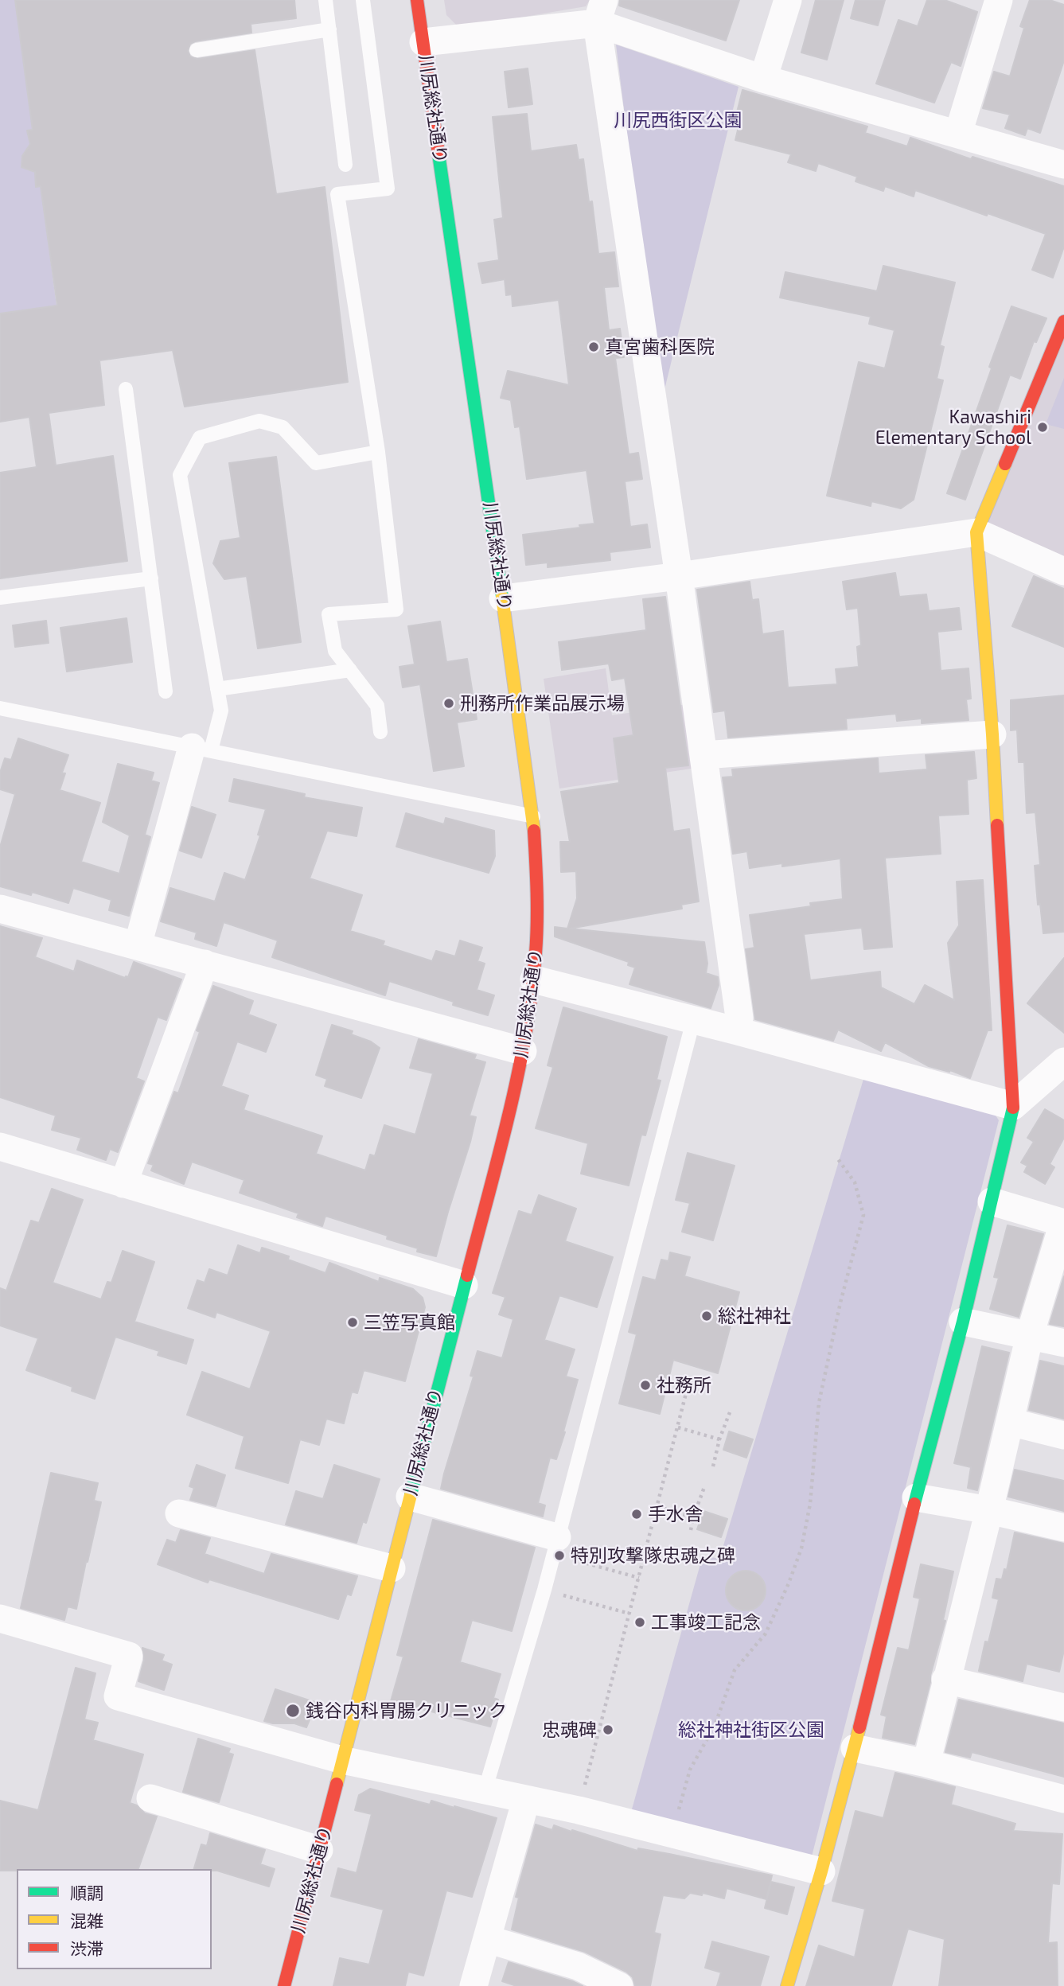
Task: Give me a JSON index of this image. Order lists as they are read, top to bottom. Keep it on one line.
{"streets":{"street":["川尻総社通り"]},"parks":["川尻西街区公園","総社神社街区公園"],"places":["真宮歯科医院","Kawashiri Elementary School","刑務所作業品展示場","総社神社","三笠写真館","社務所","手水舎","特別攻撃隊忠魂之碑","工事竣工記念","銭谷内科胃腸クリニック","忠魂碑"],"legend":["順調","混雑","渋滞"]}
